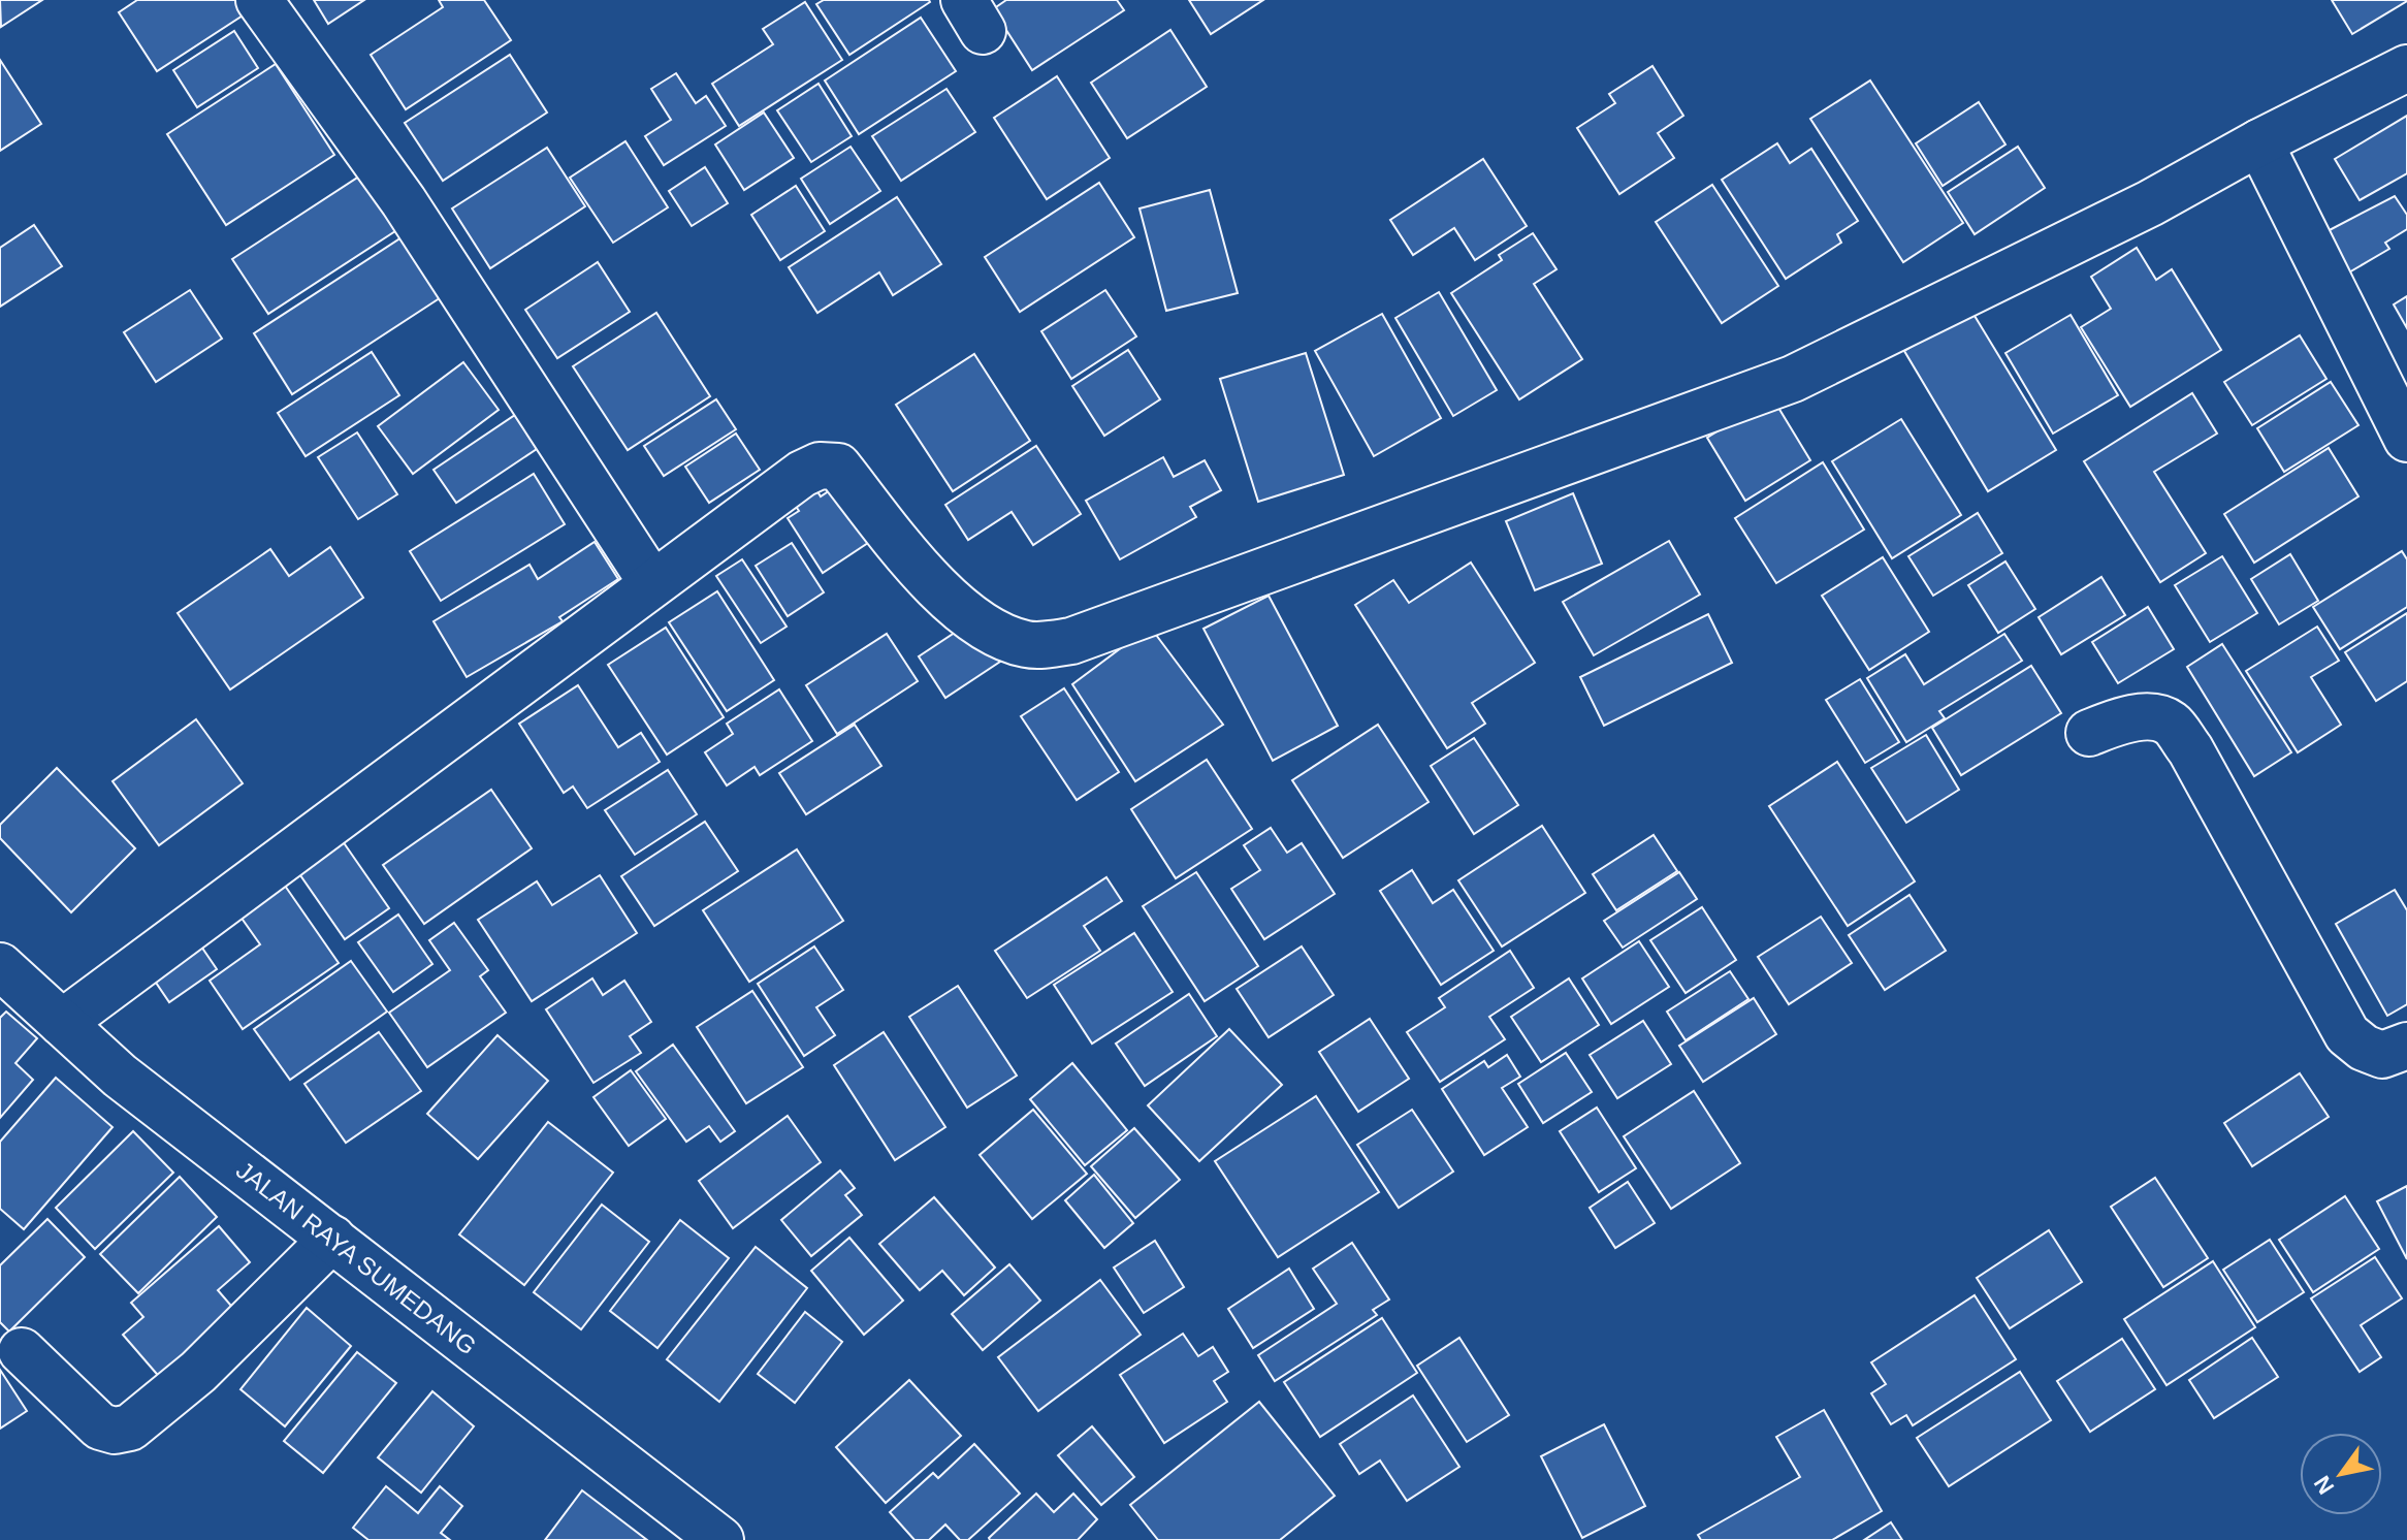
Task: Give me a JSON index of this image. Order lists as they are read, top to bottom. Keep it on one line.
{"streets":{"main road":["JALAN RAYA SUMEDANG"]},"north":"bottom left"}
